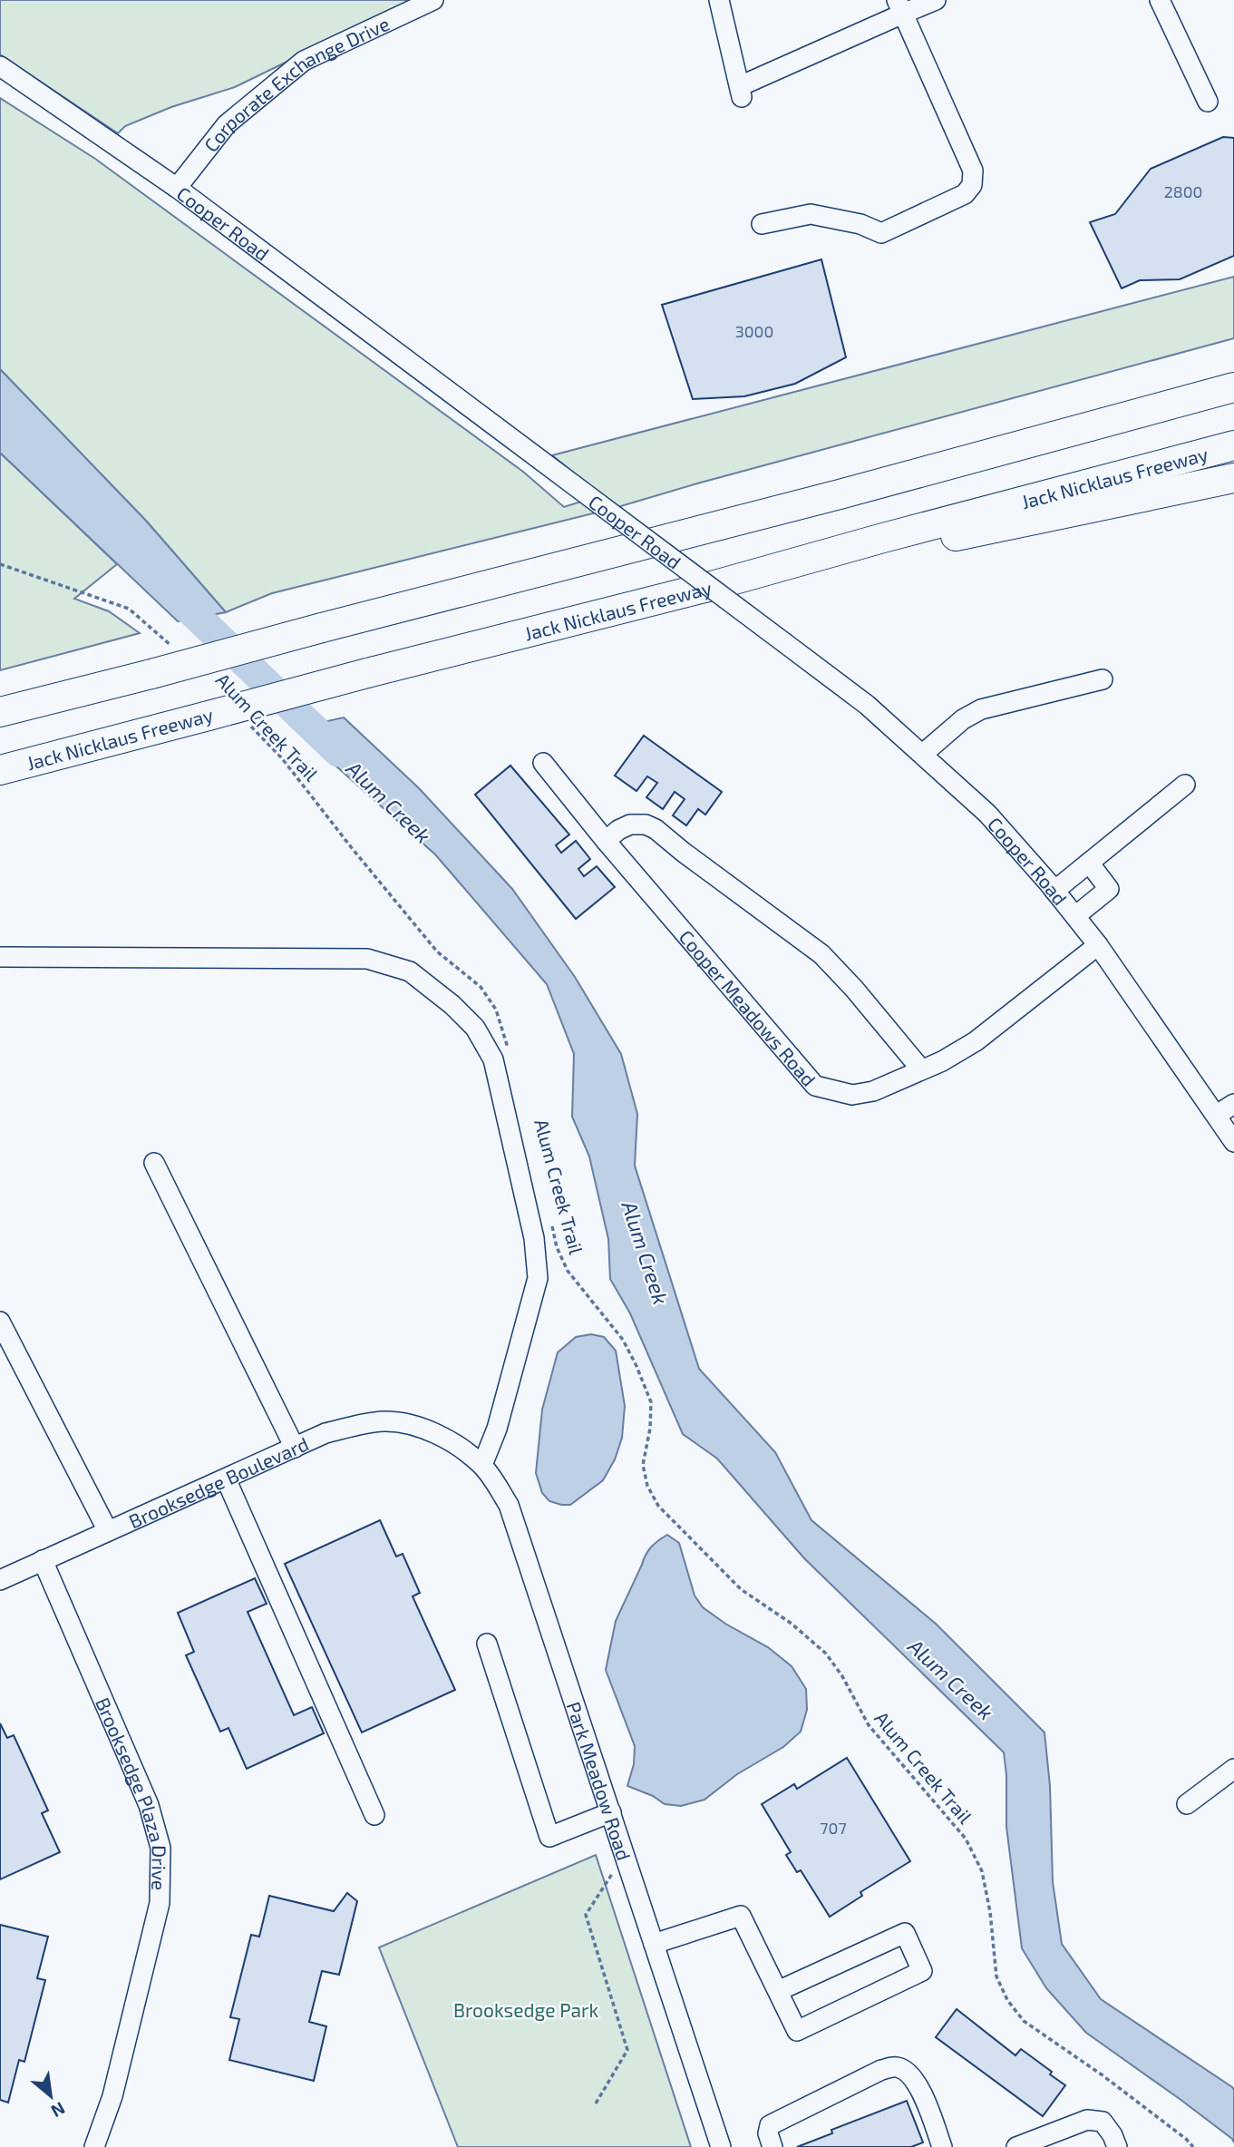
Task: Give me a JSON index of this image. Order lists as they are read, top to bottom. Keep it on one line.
{"streets":{"highway":["Jack Nicklaus Freeway"],"street":["Corporate Exchange Drive","Cooper Road","Cooper Meadows Road","Brooksedge Boulevard","Park Meadow Road","Brooksedge Plaza Drive"],"path":["Alum Creek Trail"]},"crossings":[["Corporate Exchange Drive","Cooper Road"],["Cooper Road","Cooper Meadows Road"],["Brooksedge Boulevard","Park Meadow Road"],["Brooksedge Boulevard","Brooksedge Plaza Drive"]],"water":["Alum Creek"],"parks":["Brooksedge Park"],"house_numbers":["2800","3000","707"],"north":"bottom right"}
